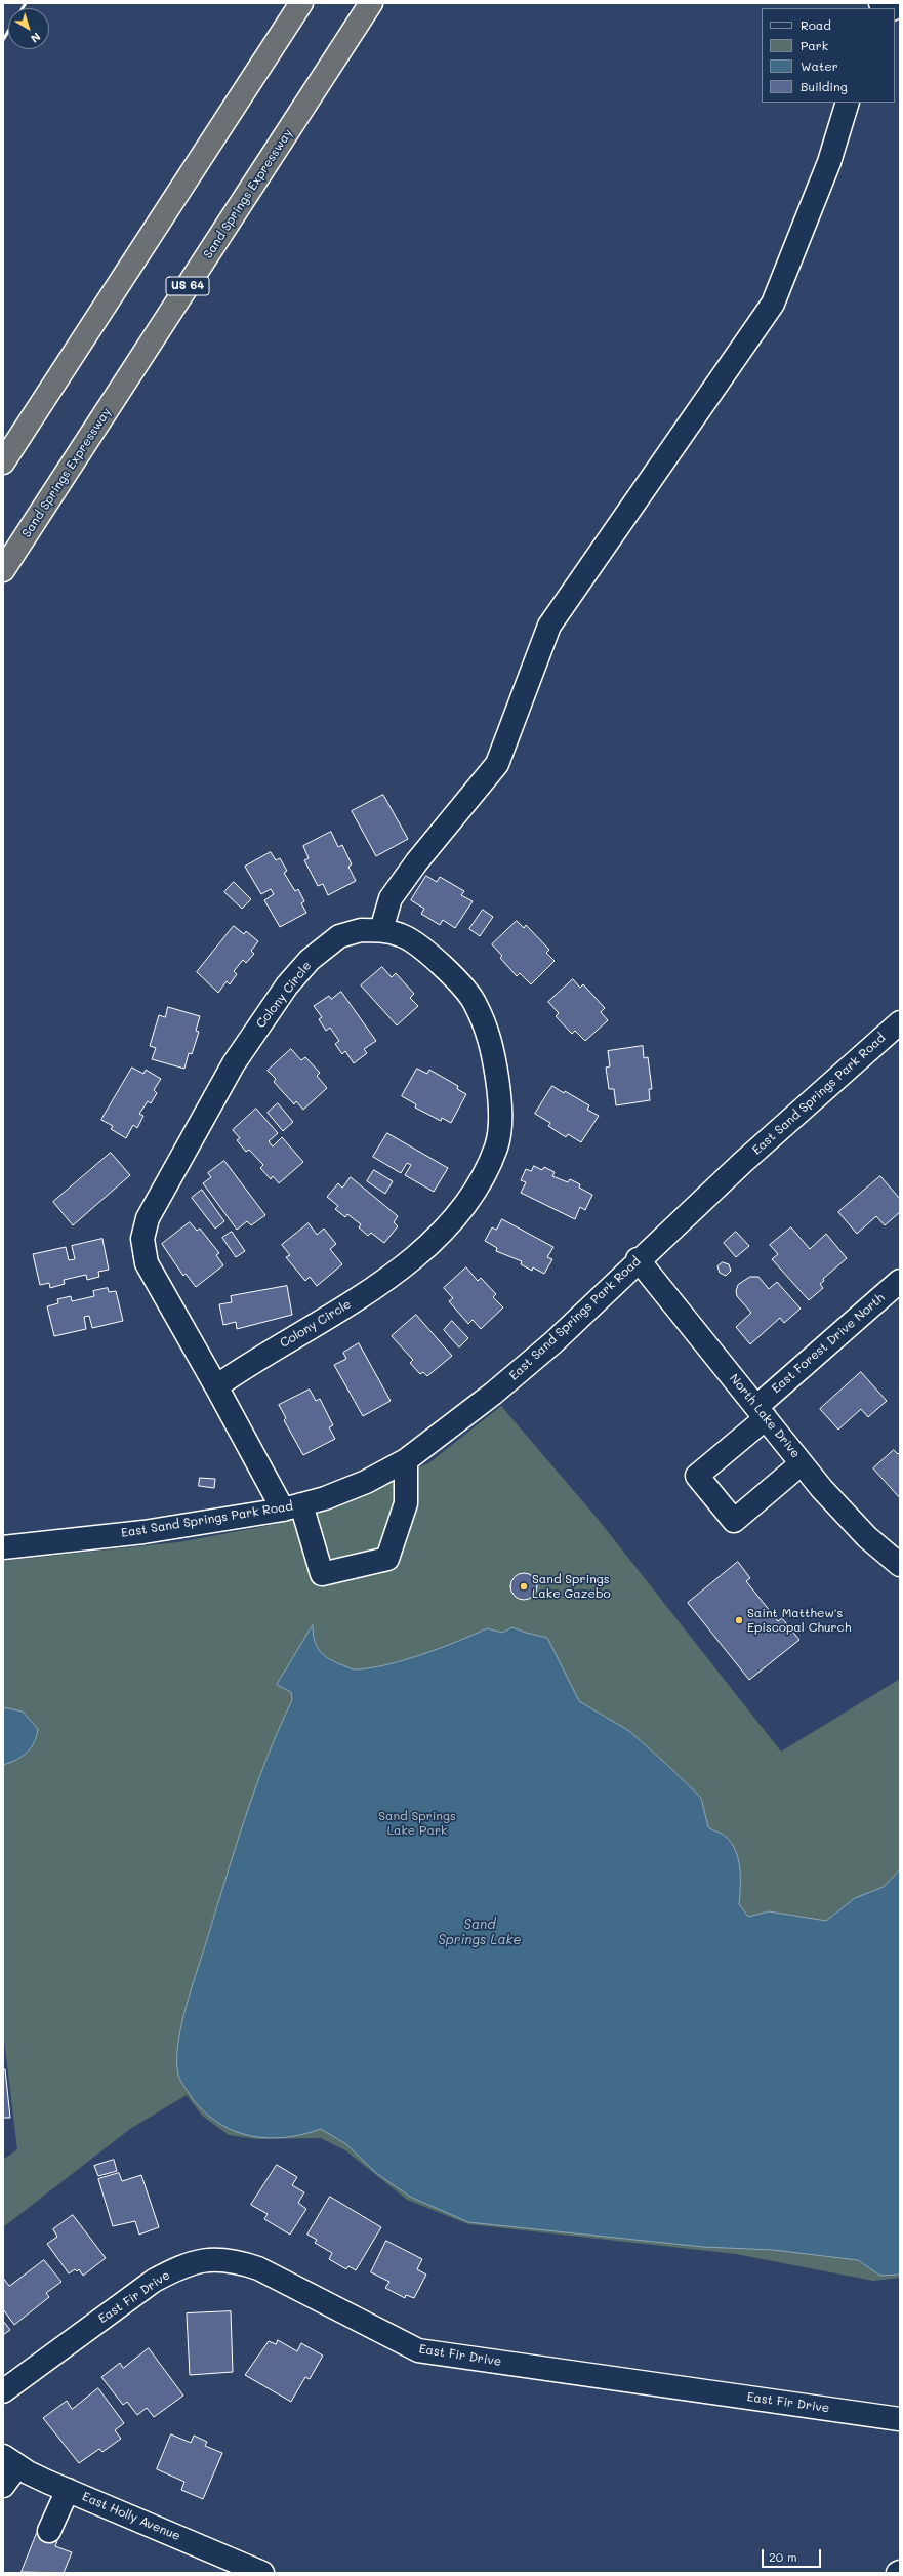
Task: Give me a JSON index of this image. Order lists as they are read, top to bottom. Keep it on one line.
{"streets":{"highway":["Sand Springs Expressway","US 64"],"street":["Colony Circle","East Sand Springs Park Road","East Forest Drive North","North Lake Drive","East Fir Drive","East Holly Avenue"]},"crossings":[["Colony Circle","East Sand Springs Park Road"],["East Sand Springs Park Road","North Lake Drive"],["East Forest Drive North","North Lake Drive"]],"water":["Sand Springs Lake"],"parks":["Sand Springs Lake Park"],"places":["Sand Springs Lake Gazebo","Saint Matthew's Episcopal Church"],"legend":["Road","Park","Water","Building"],"scale_bar":"20 m","north":"bottom right"}
